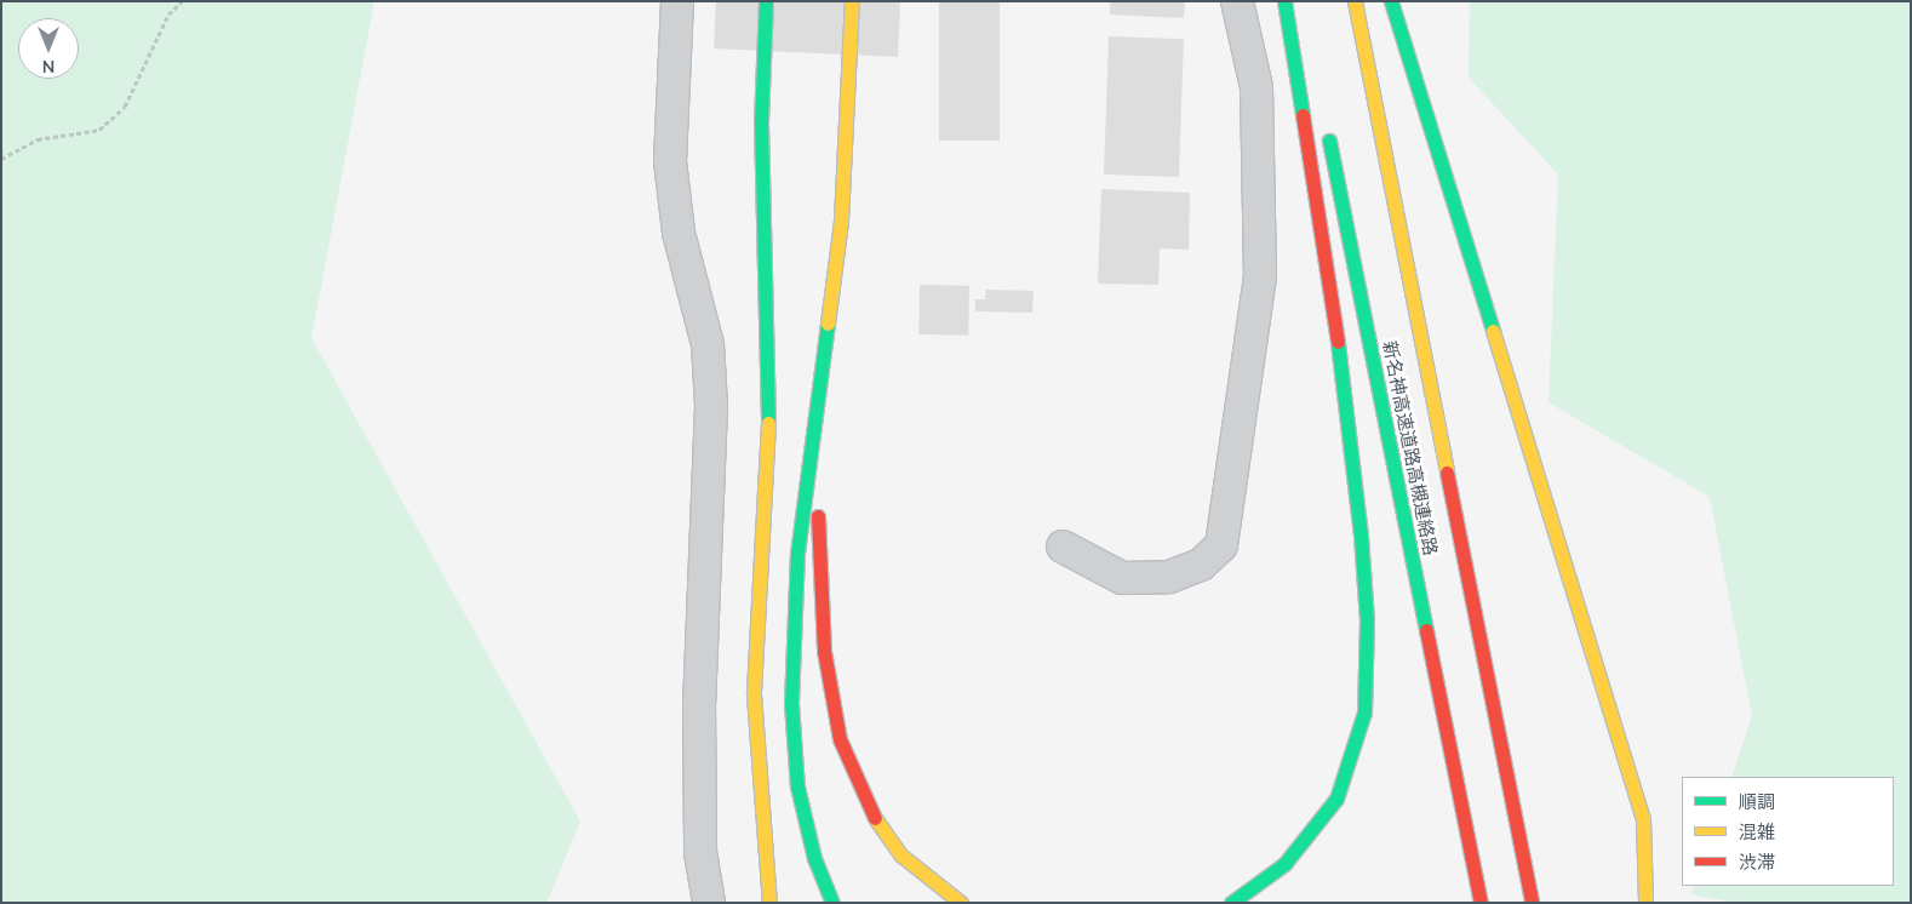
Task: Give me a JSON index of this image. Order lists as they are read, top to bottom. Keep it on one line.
{"streets":{"highway":["新名神高速道路高槻連絡路"]},"legend":["順調","混雑","渋滞"],"north":"bottom"}
